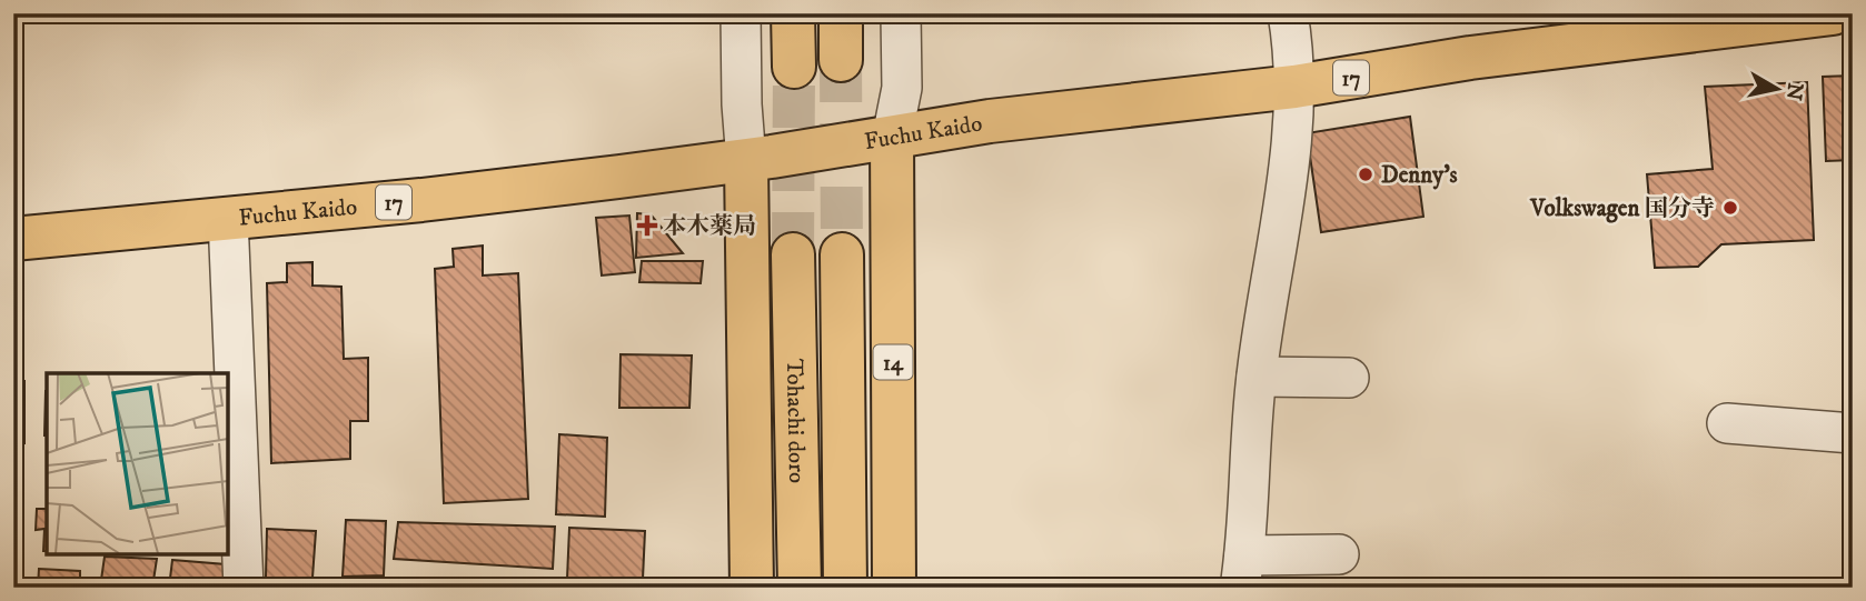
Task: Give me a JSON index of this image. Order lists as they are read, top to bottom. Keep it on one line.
{"streets":{"main road":["17","Fuchu Kaido","14","Tohachi doro"]},"crossings":[["Fuchu Kaido","14"]],"places":{"other":["Denny's","Volkswagen 国分寺"],"health":["本木薬局"]},"north":"right"}
